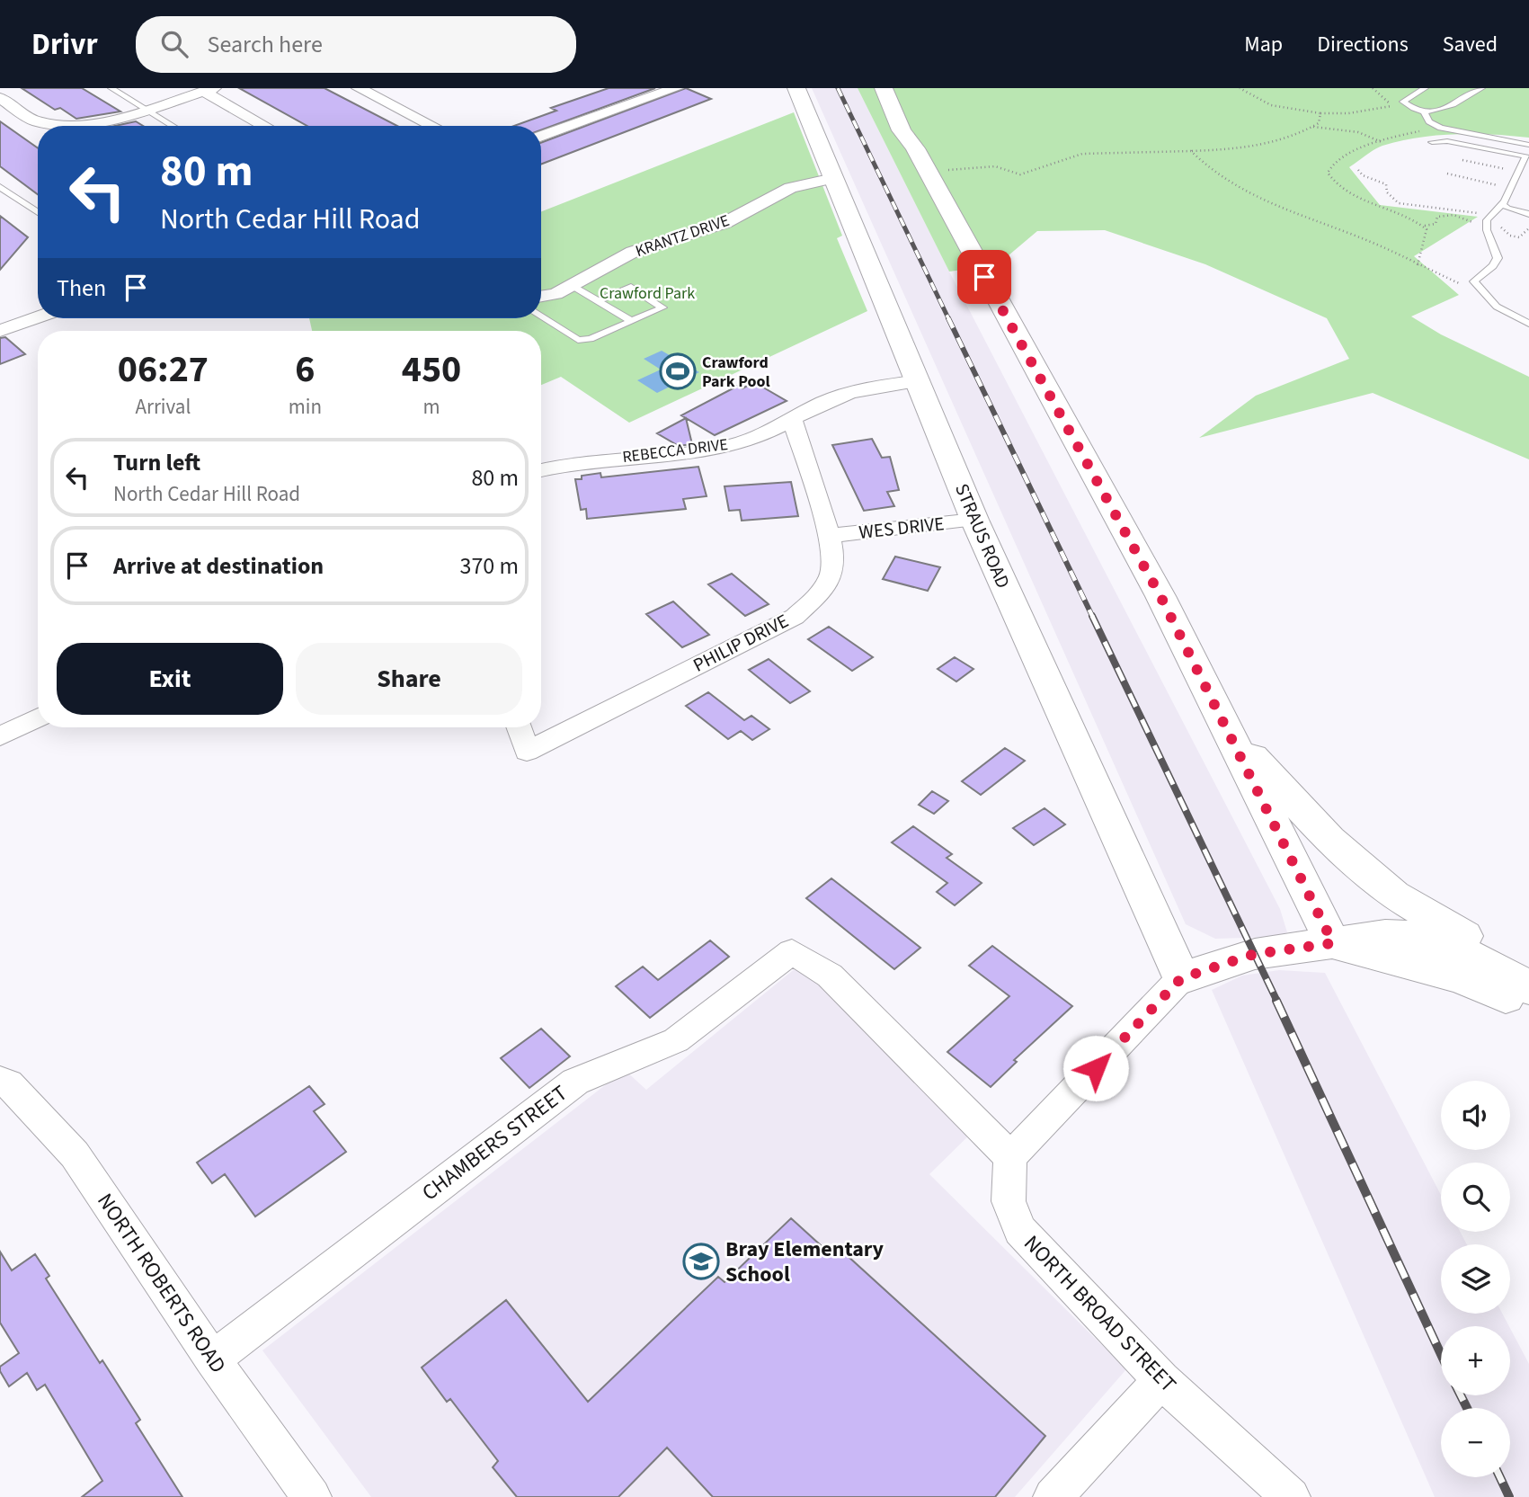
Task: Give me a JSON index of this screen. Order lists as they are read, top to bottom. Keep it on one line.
{"streets":{"street":["KRANTZ DRIVE","REBECCA DRIVE","WES DRIVE","STRAUS ROAD","PHILIP DRIVE","CHAMBERS STREET","NORTH ROBERTS ROAD","NORTH BROAD STREET"]},"crossings":[["KRANTZ DRIVE","STRAUS ROAD"],["REBECCA DRIVE","STRAUS ROAD"],["REBECCA DRIVE","PHILIP DRIVE"],["WES DRIVE","STRAUS ROAD"],["WES DRIVE","PHILIP DRIVE"],["CHAMBERS STREET","NORTH ROBERTS ROAD"],["CHAMBERS STREET","NORTH BROAD STREET"]],"parks":["Crawford Park"],"places":{"sports":["Crawford Park Pool"],"school or university":["Bray Elementary School"]},"page":{"header":"Drivr","search":"Search here","nav":["Map","Directions","Saved"],"turn":["80 m","North Cedar Hill Road"],"then":"Then","eta":["06:27","Arrival","6","min","450","m"],"list":[{"name":"Turn left","note":"North Cedar Hill Road","value":"80 m"},{"name":"Arrive at destination","value":"370 m"}],"buttons":["Exit","Share"],"map_buttons":["+","−"]}}
